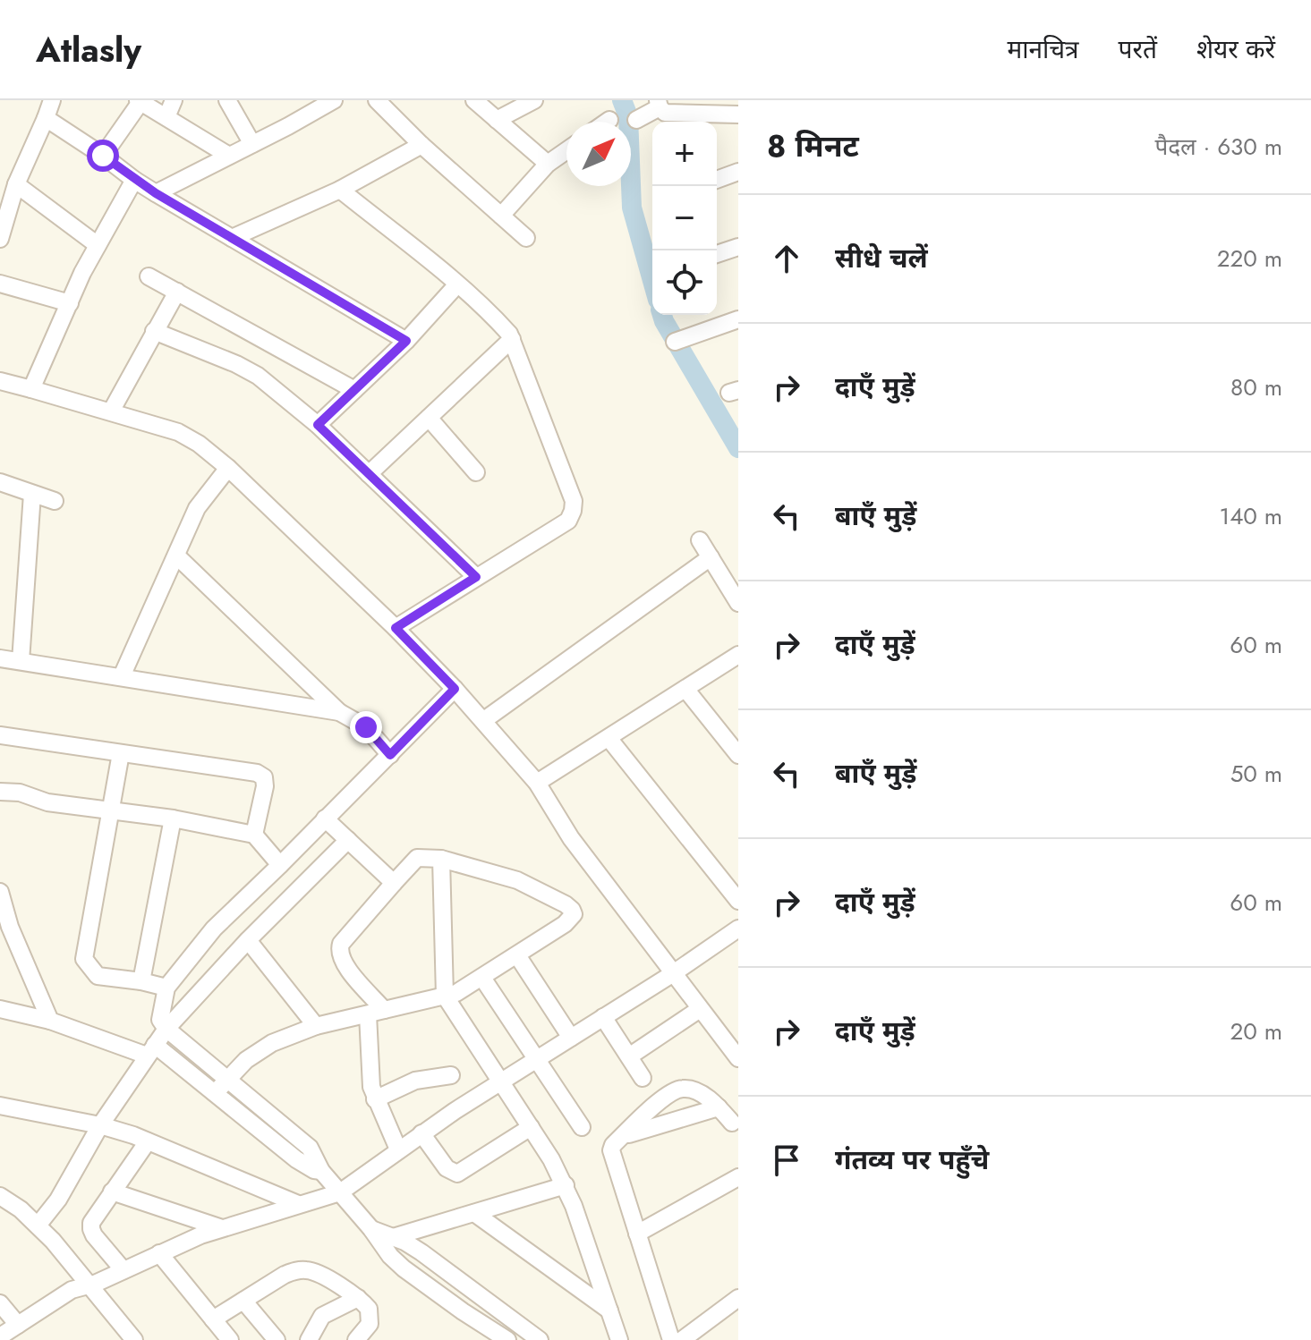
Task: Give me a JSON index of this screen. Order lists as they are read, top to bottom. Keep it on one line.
{"north":"top right","page":{"header":"Atlasly","nav":["मानचित्र","परतें","शेयर करें"],"heading":["8 मिनट","पैदल · 630 m"],"map_buttons":["+","−"],"list":[["सीधे चलें","220 m"],["दाएँ मुड़ें","80 m"],["बाएँ मुड़ें","140 m"],["दाएँ मुड़ें","60 m"],["बाएँ मुड़ें","50 m"],["दाएँ मुड़ें","60 m"],["दाएँ मुड़ें","20 m"],"गंतव्य पर पहुँचे"]}}
